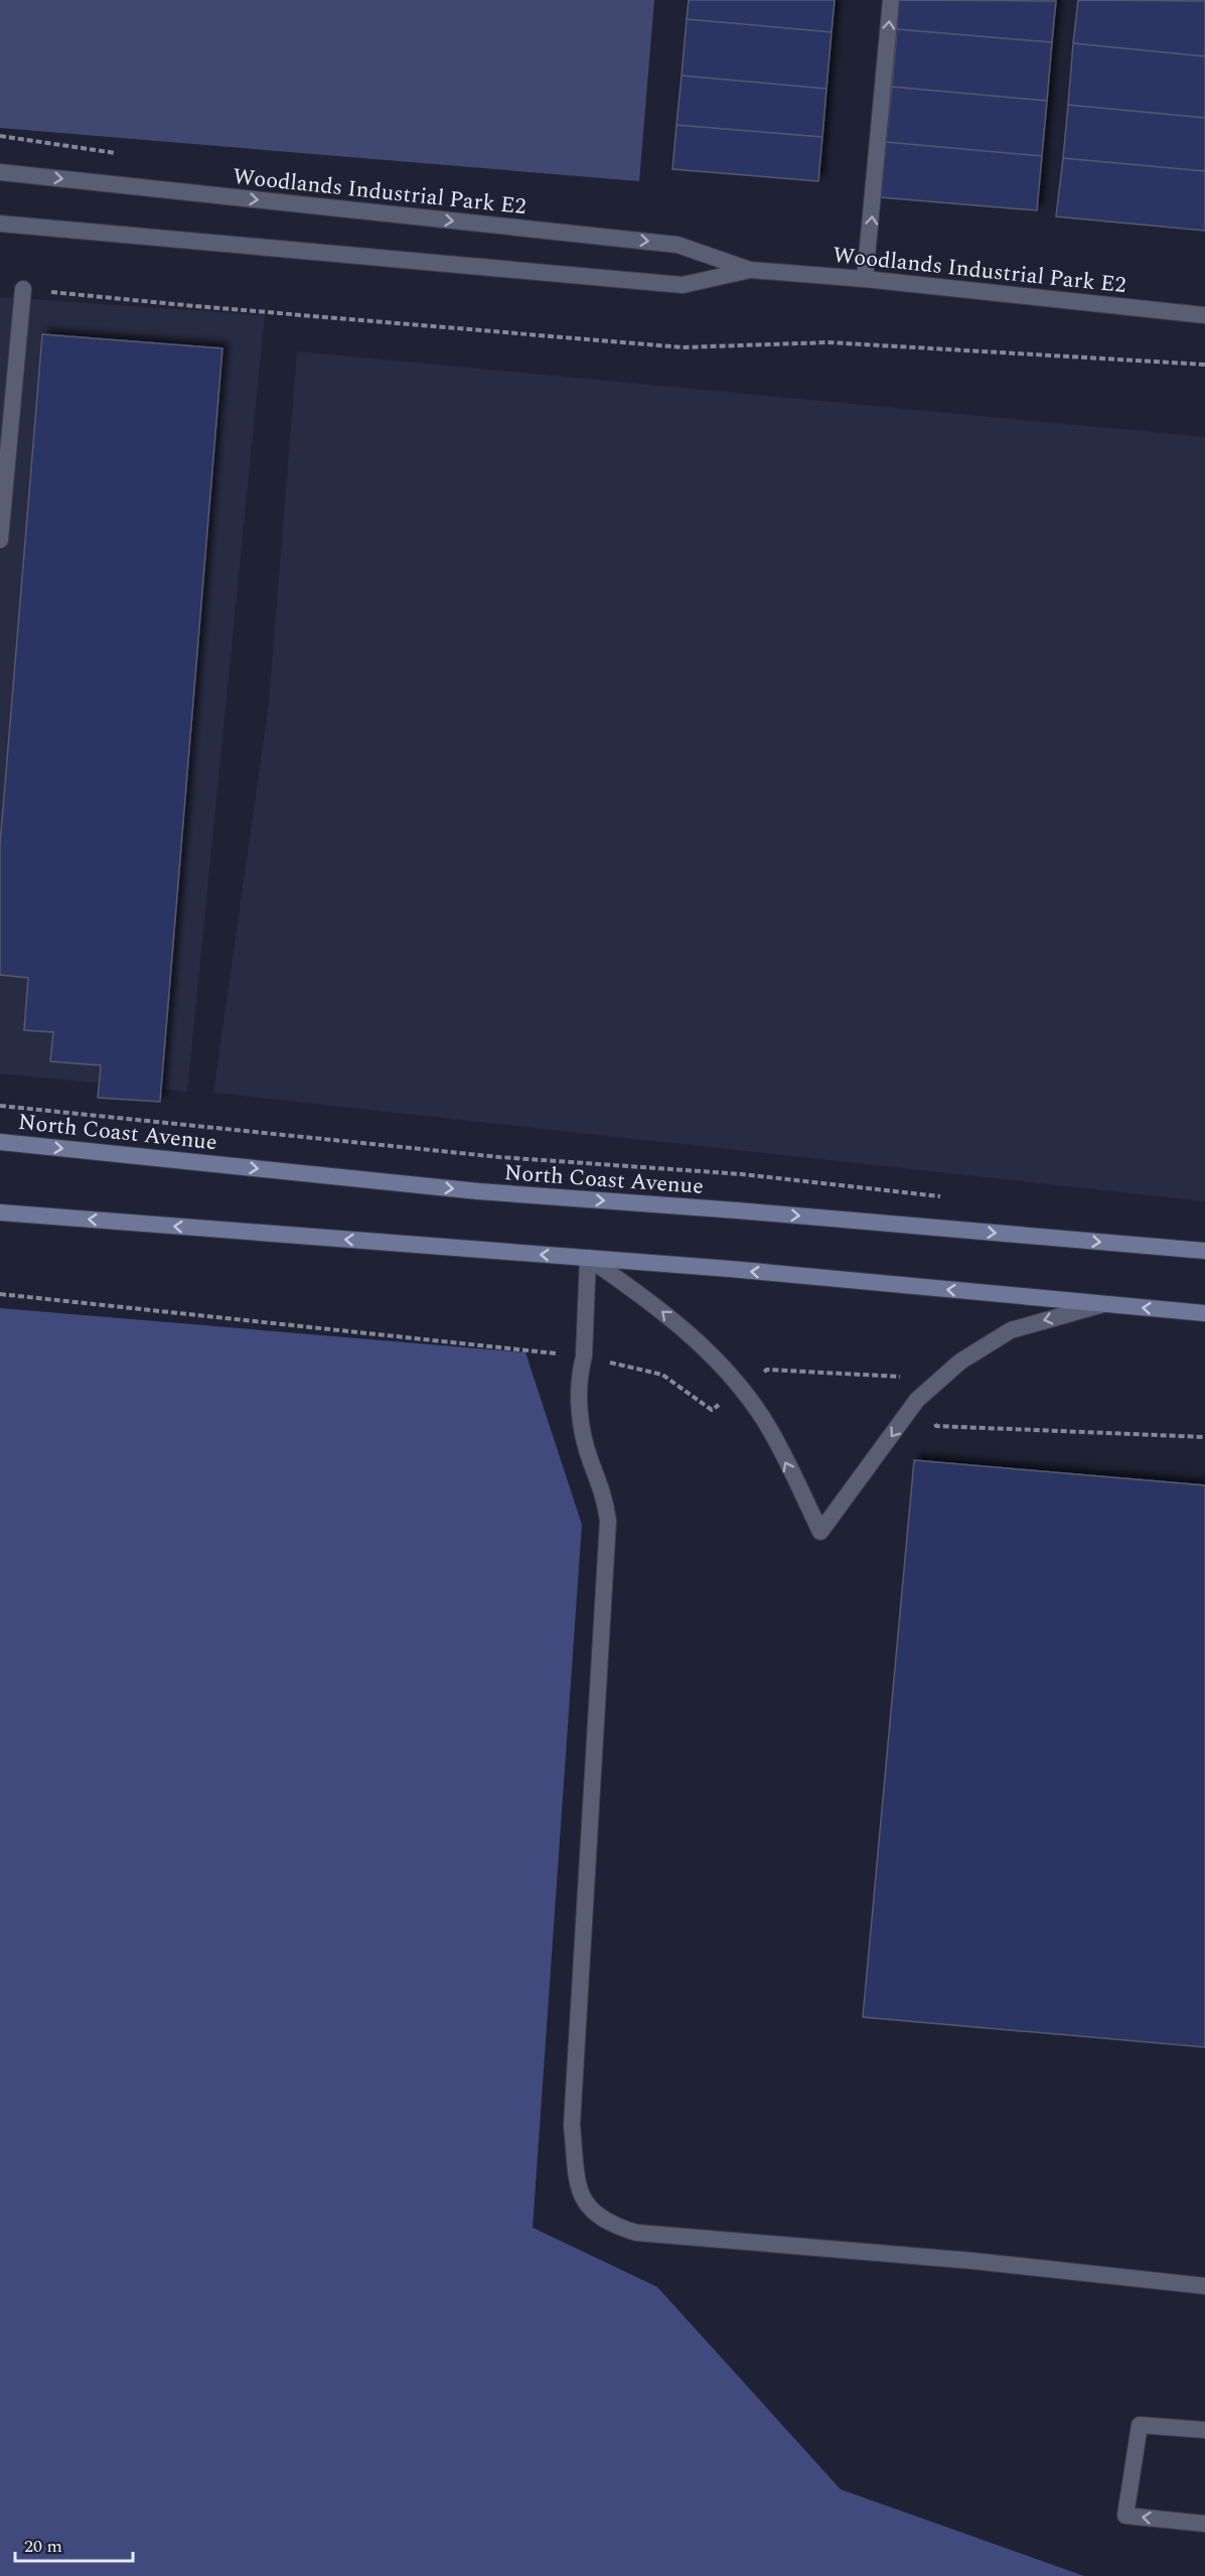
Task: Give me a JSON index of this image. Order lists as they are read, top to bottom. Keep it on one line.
{"streets":{"main road":["North Coast Avenue"],"street":["Woodlands Industrial Park E2"]},"scale_bar":"20 m"}
